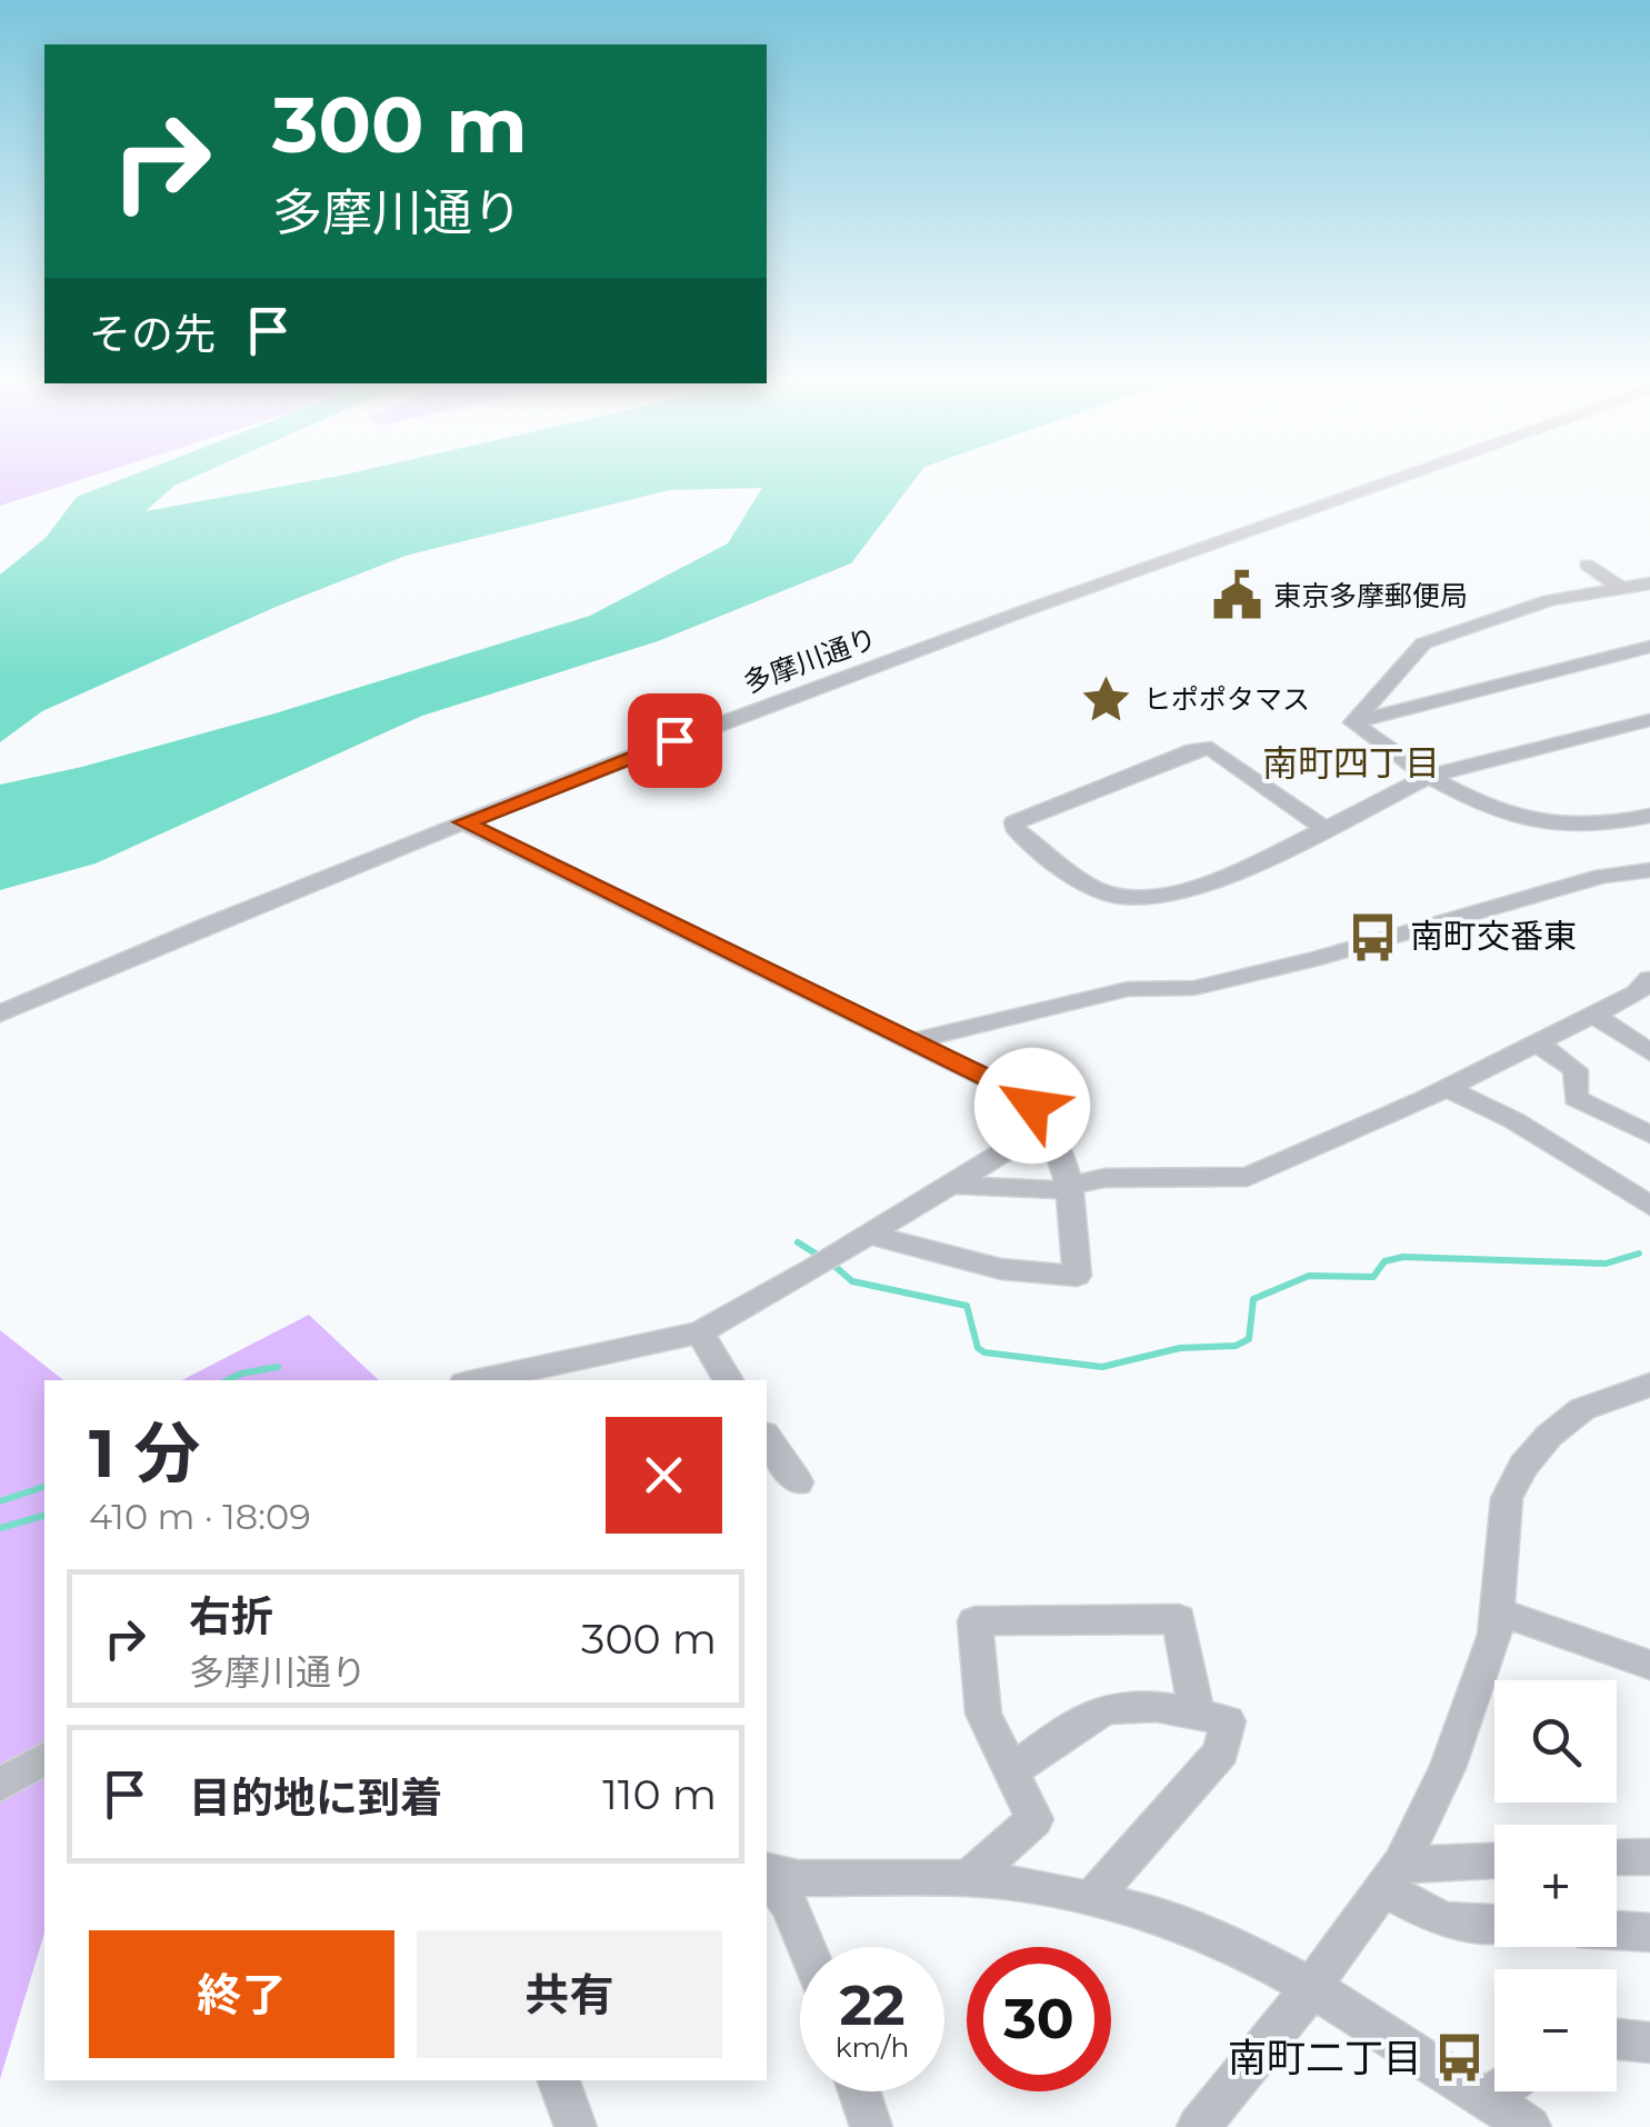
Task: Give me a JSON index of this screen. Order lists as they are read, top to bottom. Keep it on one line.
{"streets":{"street":["多摩川通り"]},"districts":["南町四丁目"],"places":{"public building":["東京多摩郵便局"],"place":["ヒポポタマス"],"bus stop":["南町交番東","南町二丁目"]},"page":{"turn":["300 m","多摩川通り"],"then":"その先","heading":["1 分","410 m · 18:09"],"list":[{"name":"右折","note":"多摩川通り","value":"300 m"},{"name":"目的地に到着","value":"110 m"}],"map_buttons":["+","−"],"buttons":["終了","共有"],"speed":"22 km/h","limit":"30"}}
